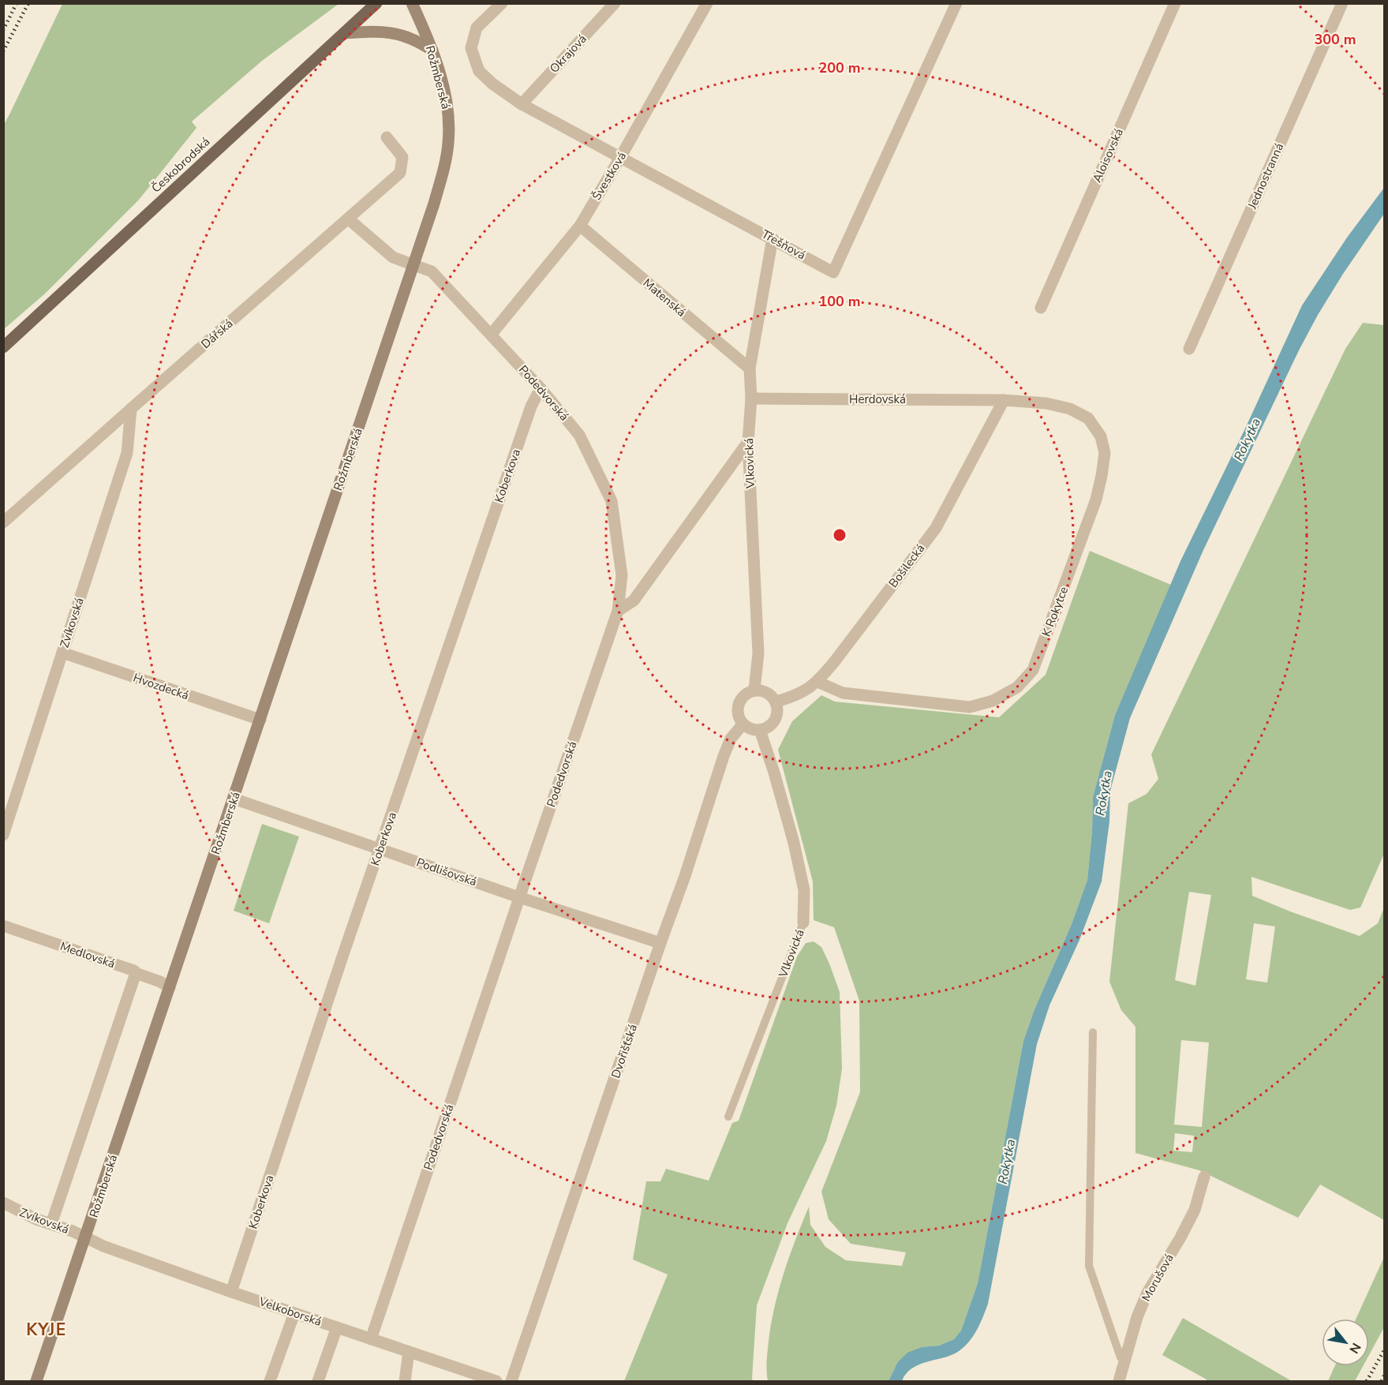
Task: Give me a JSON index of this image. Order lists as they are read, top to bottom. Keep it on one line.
{"streets":{"main road":["Českobrodská"],"street":["Okrajová","Rožmberská","Aloisovská","Švestková","Jednostranná","Třešňová","Matenská","Dářská","Podedvorská","Herdovská","Vlkovická","Koberkova","Bošilecká","K Rokytce","Zvíkovská","Hvozdecká","Podlišovská","Medlovská","Dvořišťská","Morušová","Velkoborská"]},"crossings":[["Okrajová","Třešňová"],["Rožmberská","Podedvorská"],["Rožmberská","Zvíkovská"],["Rožmberská","Hvozdecká"],["Rožmberská","Podlišovská"],["Rožmberská","Medlovská"],["Rožmberská","Velkoborská"],["Švestková","Třešňová"],["Švestková","Matenská"],["Švestková","Podedvorská"],["Třešňová","Vlkovická"],["Matenská","Vlkovická"],["Dářská","Zvíkovská"],["Podedvorská","Koberkova"],["Podedvorská","Podlišovská"],["Podedvorská","Velkoborská"],["Herdovská","Vlkovická"],["Herdovská","Bošilecká"],["Herdovská","K Rokytce"],["Vlkovická","Bošilecká"],["Vlkovická","Dvořišťská"],["Koberkova","Podlišovská"],["Koberkova","Velkoborská"],["Bošilecká","K Rokytce"],["Bošilecká","Dvořišťská"],["Zvíkovská","Hvozdecká"],["Zvíkovská","Velkoborská"],["Podlišovská","Dvořišťská"]],"districts":["KYJE"],"water":["Rokytka"],"north":"bottom right","rings":["300 m","200 m","100 m"]}
